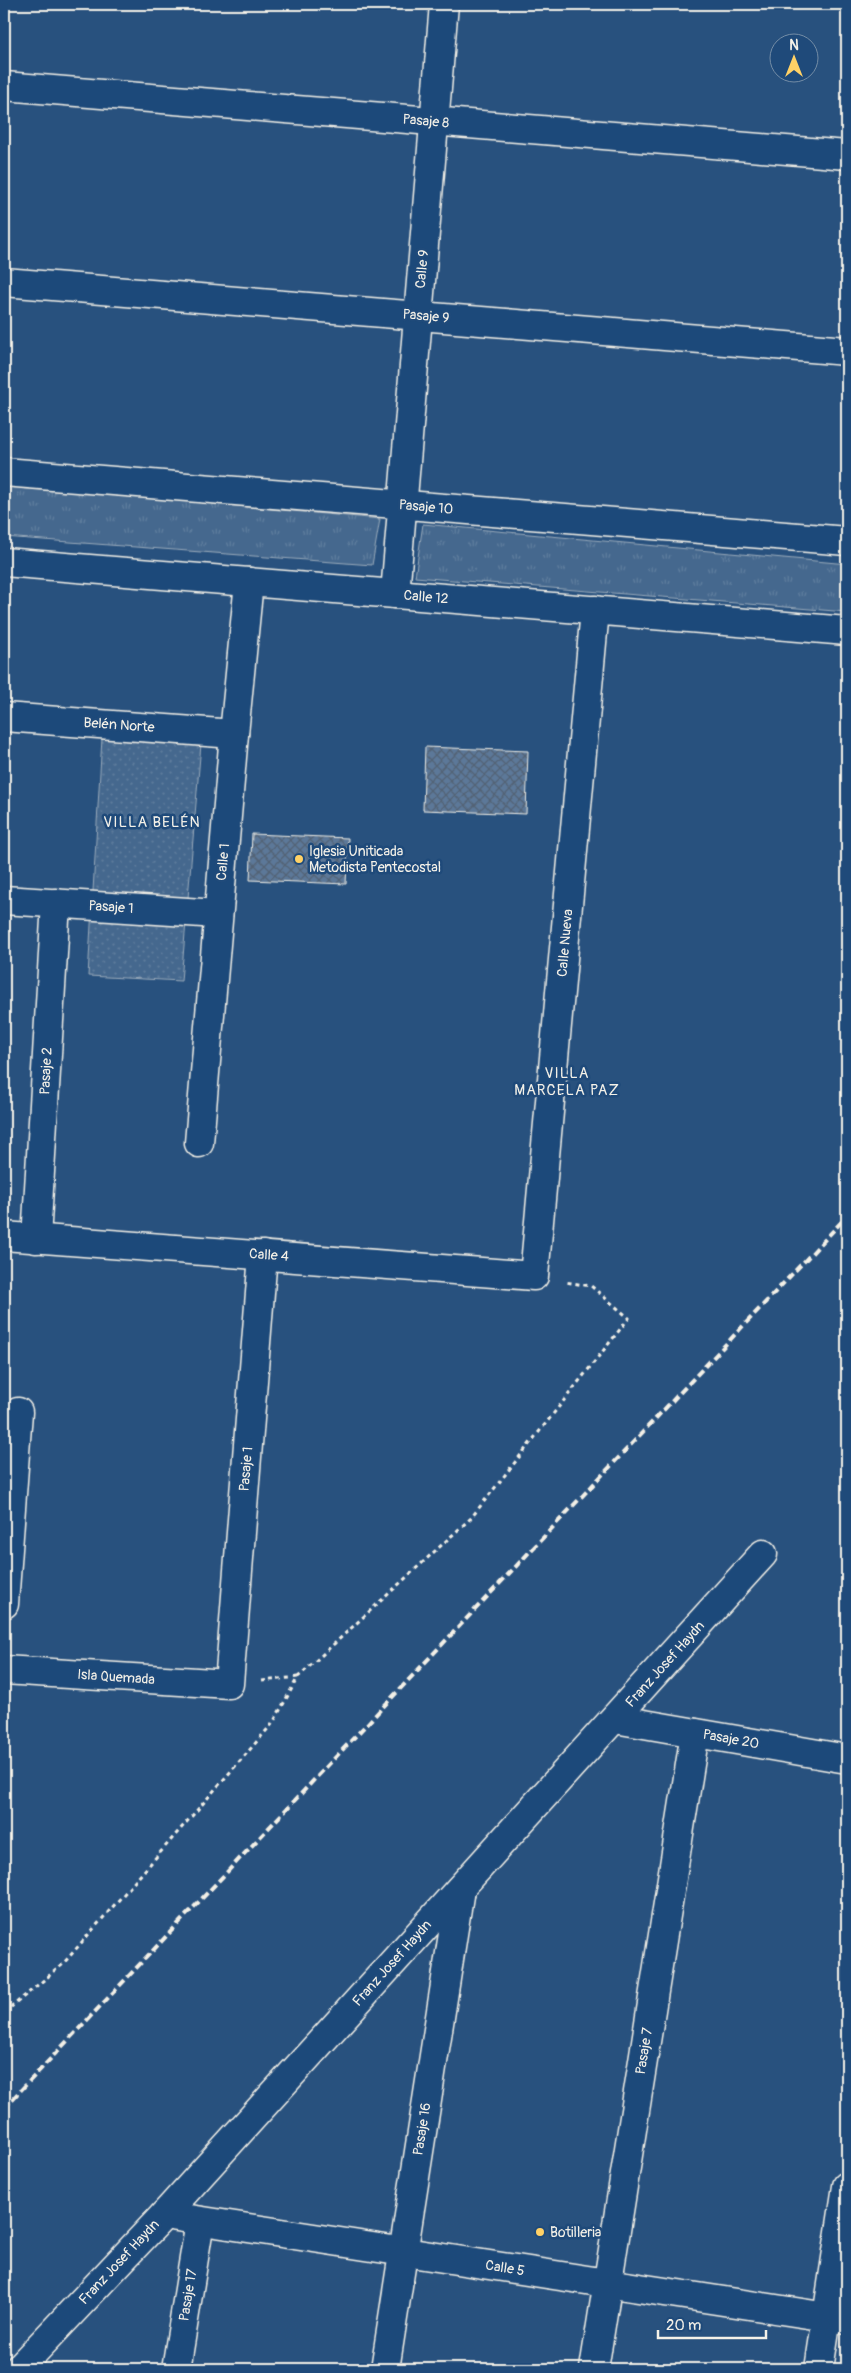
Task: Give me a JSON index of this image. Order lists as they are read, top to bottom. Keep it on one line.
{"streets":{"street":["Pasaje 8","Calle 9","Pasaje 9","Pasaje 10","Calle 12","Belén Norte","Calle 1","Pasaje 1","Calle Nueva","Pasaje 2","Calle 4","Franz Josef Haydn","Isla Quemada","Pasaje 20","Pasaje 7","Pasaje 16","Calle 5","Pasaje 17"]},"crossings":[["Pasaje 8","Calle 9"],["Calle 9","Pasaje 9"],["Calle 9","Pasaje 10"],["Calle 9","Calle 12"],["Calle 12","Calle 1"],["Calle 12","Calle Nueva"],["Belén Norte","Calle 1"],["Calle 1","Pasaje 1"],["Pasaje 1","Pasaje 2"],["Pasaje 1","Calle 4"],["Pasaje 1","Isla Quemada"],["Calle Nueva","Calle 4"],["Pasaje 2","Calle 4"],["Franz Josef Haydn","Pasaje 20"],["Franz Josef Haydn","Pasaje 16"],["Franz Josef Haydn","Calle 5"],["Pasaje 20","Pasaje 7"],["Pasaje 7","Calle 5"],["Pasaje 16","Calle 5"],["Calle 5","Pasaje 17"]],"districts":["VILLA BELÉN","VILLA MARCELA PAZ"],"places":["Iglesia Uniticada Metodista Pentecostal","Botilleria"],"scale_bar":"20 m","north":"top"}
